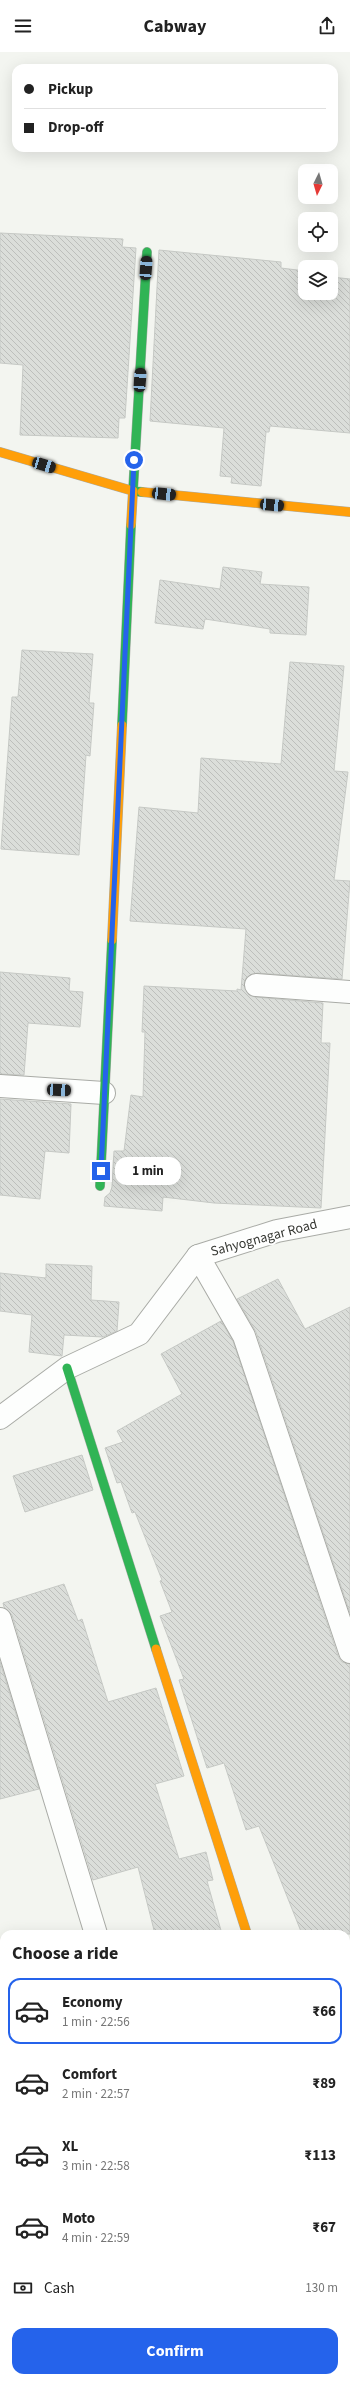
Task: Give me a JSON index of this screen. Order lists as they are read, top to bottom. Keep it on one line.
{"streets":{"street":["Sahyognagar Road"]},"north":"bottom","page":{"header":"Cabway","banner":["Pickup","Drop-off"],"bubble":"1 min","heading":"Choose a ride","list":[{"name":"Economy","note":"1 min · 22:56","value":"₹66"},{"name":"Comfort","note":"2 min · 22:57","value":"₹89"},{"name":"XL","note":"3 min · 22:58","value":"₹113"},{"name":"Moto","note":"4 min · 22:59","value":"₹67"}],"pay":["Cash","130 m"],"buttons":"Confirm"}}
